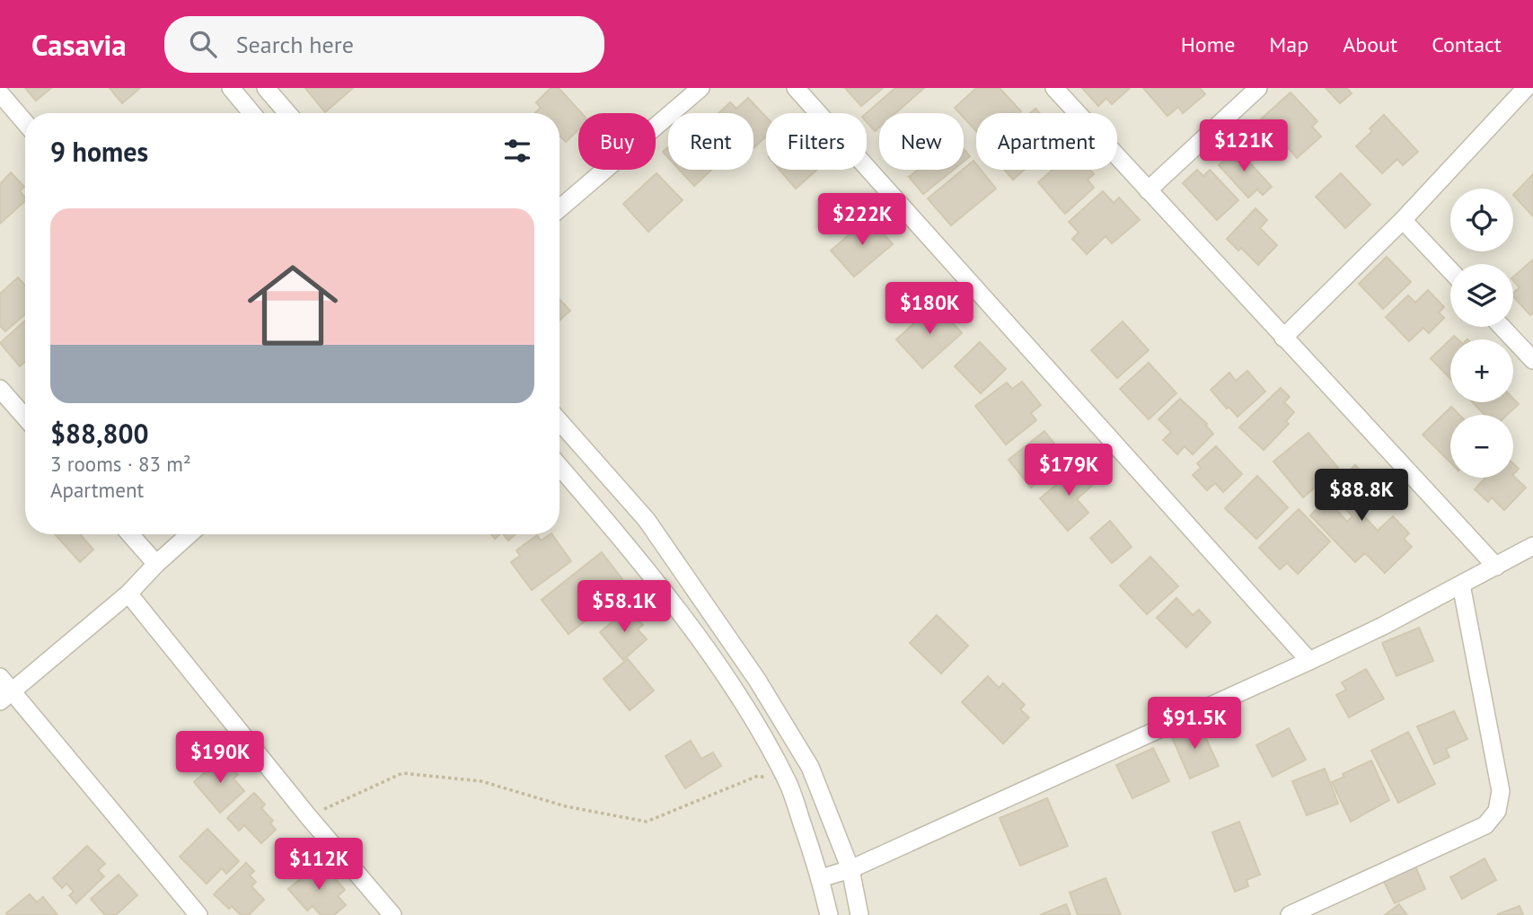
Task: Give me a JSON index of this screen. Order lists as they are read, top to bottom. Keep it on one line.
{"page":{"header":"Casavia","search":"Search here","nav":["Home","Map","About","Contact"],"chip":["Buy","Rent","Filters","New","Apartment"],"heading":"9 homes","price":["$121K","$222K","$180K","$179K","$88.8K","$58.1K","$91.5K","$190K","$112K"],"map_buttons":["+","−"],"list":[{"name":"$88,800","note":"3 rooms · 83 m² · Apartment"}]}}
